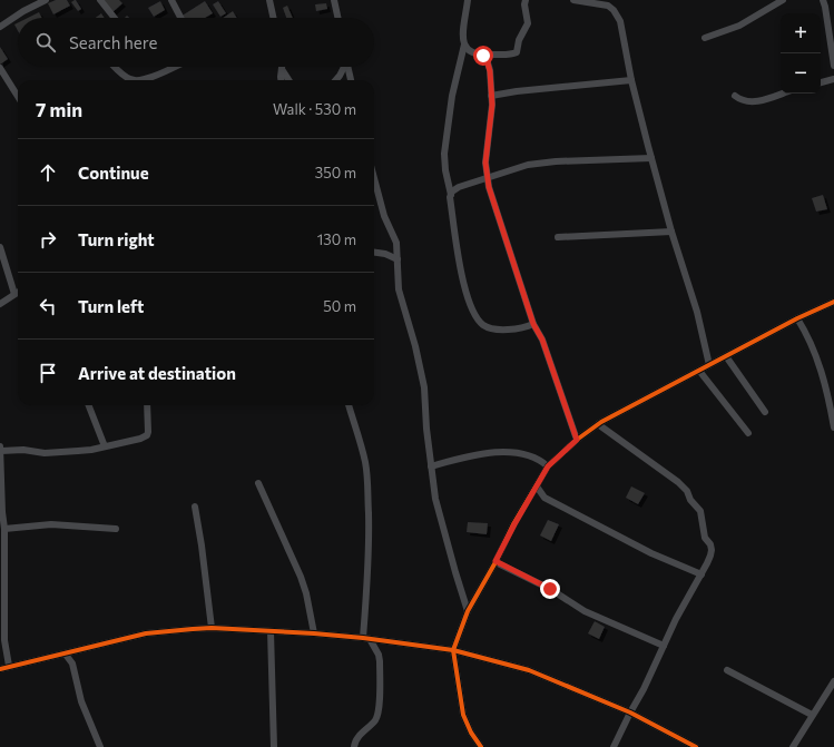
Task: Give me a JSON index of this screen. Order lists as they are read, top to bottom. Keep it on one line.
{"page":{"map_buttons":["+","−"],"search":"Search here","heading":["7 min","Walk · 530 m"],"list":[["Continue","350 m"],["Turn right","130 m"],["Turn left","50 m"],"Arrive at destination"]}}
